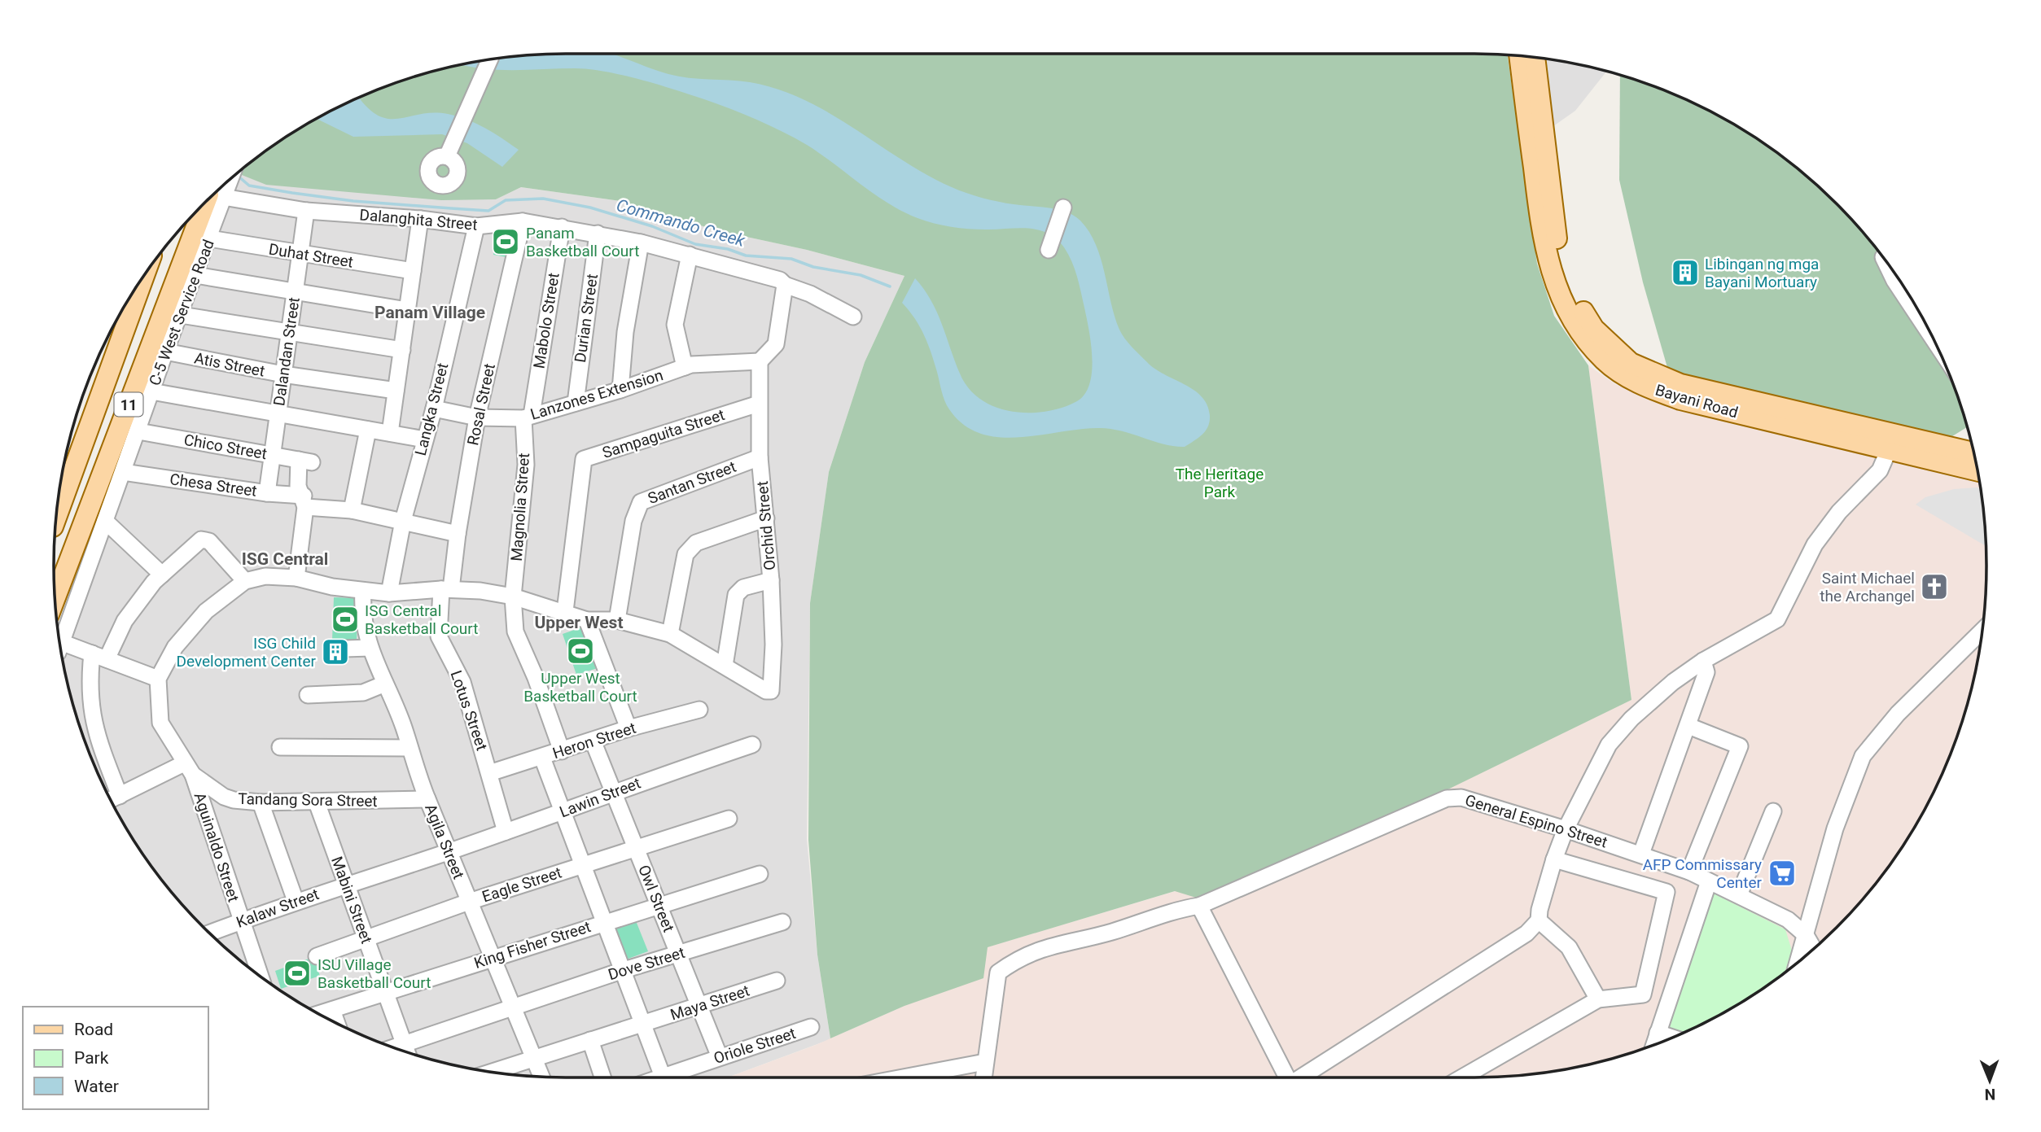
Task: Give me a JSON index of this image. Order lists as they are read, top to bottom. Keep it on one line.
{"streets":{"main road":["Bayani Road","11"],"street":["Dalanghita Street","Duhat Street","C-5 West Service Road","Durian Street","Mabolo Street","Dalandan Street","Atis Street","Lanzones Extension","Rosal Street","Langka Street","Sampaguita Street","Chico Street","Santan Street","Chesa Street","Magnolia Street","Orchid Street","Lotus Street","Heron Street","Lawin Street","Tandang Sora Street","General Espino Street","Agila Street","Aguinaldo Street","Eagle Street","Owl Street","Mabini Street","Kalaw Street","King Fisher Street","Dove Street","Maya Street","Oriole Street"]},"crossings":[["Dalanghita Street","C-5 West Service Road"],["Dalanghita Street","Durian Street"],["Dalanghita Street","Mabolo Street"],["Dalanghita Street","Dalandan Street"],["Dalanghita Street","11"],["Dalanghita Street","Rosal Street"],["Dalanghita Street","Langka Street"],["Duhat Street","C-5 West Service Road"],["Duhat Street","Dalandan Street"],["C-5 West Service Road","Atis Street"],["C-5 West Service Road","11"],["C-5 West Service Road","Chico Street"],["C-5 West Service Road","Chesa Street"],["Durian Street","Lanzones Extension"],["Mabolo Street","Lanzones Extension"],["Mabolo Street","Magnolia Street"],["Dalandan Street","Atis Street"],["Dalandan Street","Chico Street"],["Dalandan Street","Chesa Street"],["Lanzones Extension","Rosal Street"],["Lanzones Extension","Langka Street"],["Lanzones Extension","Magnolia Street"],["Lanzones Extension","Orchid Street"],["Rosal Street","Chesa Street"],["Rosal Street","Lotus Street"],["Langka Street","Chesa Street"],["Sampaguita Street","Orchid Street"],["Chico Street","Chesa Street"],["Santan Street","Orchid Street"],["Magnolia Street","Heron Street"],["Lotus Street","Heron Street"],["Lotus Street","Lawin Street"],["Heron Street","Owl Street"],["Lawin Street","Agila Street"],["Lawin Street","Owl Street"],["Lawin Street","Kalaw Street"],["Tandang Sora Street","Agila Street"],["Tandang Sora Street","Aguinaldo Street"],["Tandang Sora Street","Mabini Street"],["Agila Street","Eagle Street"],["Agila Street","Kalaw Street"],["Agila Street","King Fisher Street"],["Agila Street","Dove Street"],["Agila Street","Maya Street"],["Aguinaldo Street","Kalaw Street"],["Eagle Street","Owl Street"],["Eagle Street","Mabini Street"],["Owl Street","King Fisher Street"],["Owl Street","Dove Street"],["Owl Street","Maya Street"],["Owl Street","Oriole Street"],["Mabini Street","Kalaw Street"],["Mabini Street","King Fisher Street"],["Mabini Street","Dove Street"]],"districts":["Panam Village","ISG Central","Upper West"],"water":["Commando Creek"],"parks":["The Heritage Park"],"places":{"sports":["Panam Basketball Court","ISG Central Basketball Court","Upper West Basketball Court","ISU Village Basketball Court"],"building":["Libingan ng mga Bayani Mortuary","ISG Child Development Center"],"church":["Saint Michael the Archangel"],"supermarket":["AFP Commissary Center"]},"legend":["Road","Park","Water"],"north":"bottom"}
